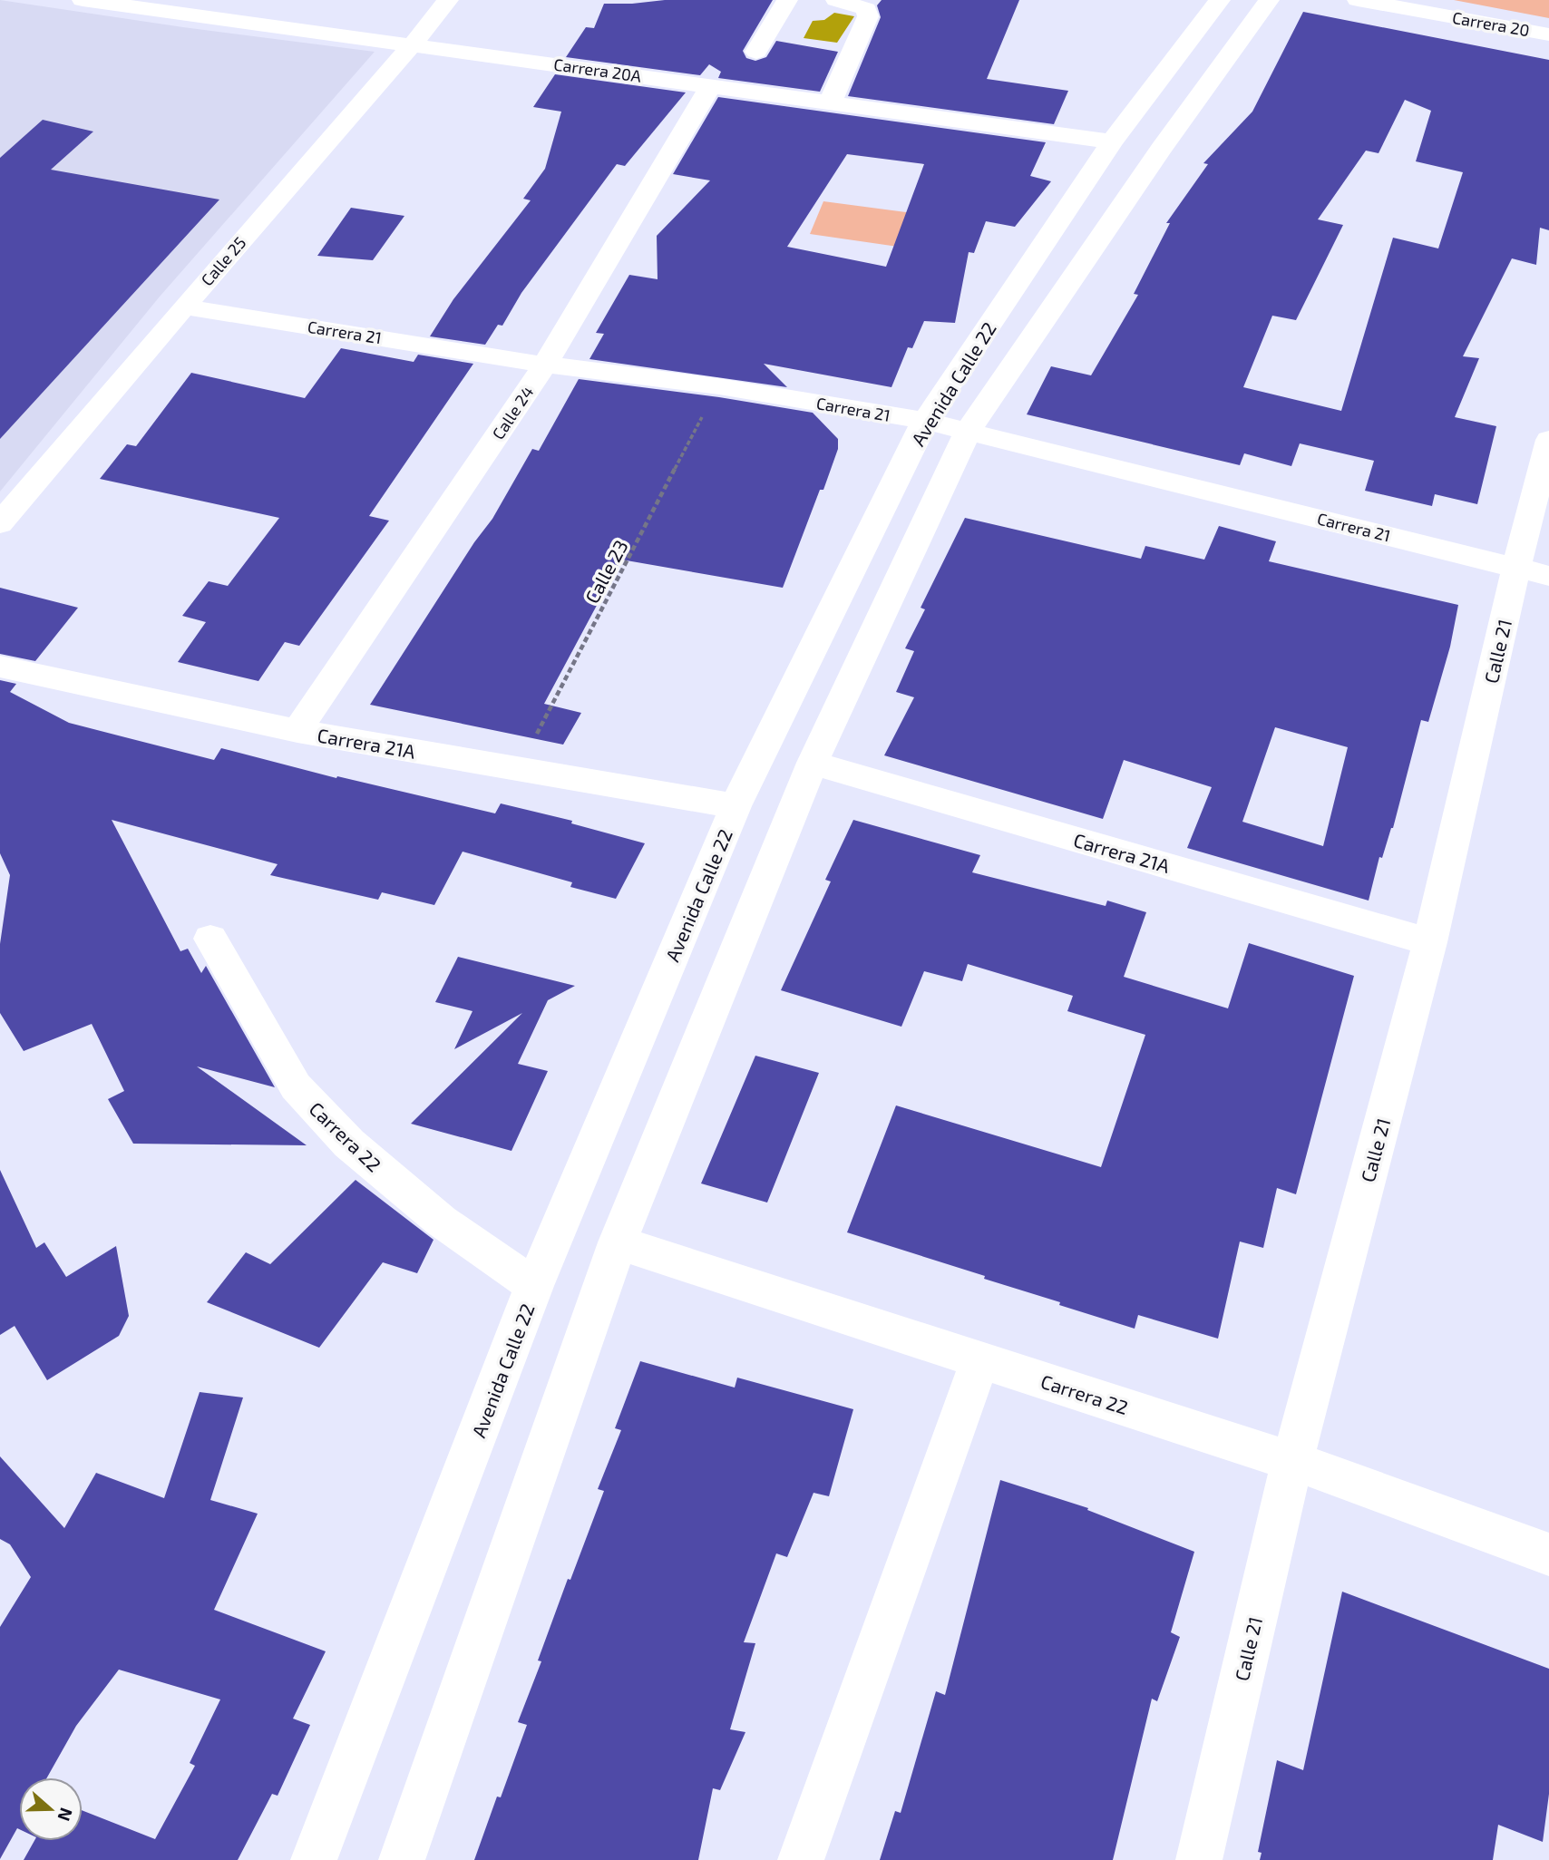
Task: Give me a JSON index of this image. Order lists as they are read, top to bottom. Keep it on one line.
{"streets":{"street":["Carrera 20","Carrera 20A","Calle 25","Carrera 21","Avenida Calle 22","Calle 24","Calle 21","Carrera 21A","Carrera 22"],"path":["Calle 23"]},"crossings":[["Carrera 20A","Calle 25"],["Carrera 20A","Avenida Calle 22"],["Carrera 20A","Calle 24"],["Calle 25","Carrera 21"],["Carrera 21","Avenida Calle 22"],["Carrera 21","Calle 24"],["Carrera 21","Calle 23"],["Carrera 21","Calle 21"],["Avenida Calle 22","Carrera 21A"],["Avenida Calle 22","Carrera 22"],["Calle 24","Carrera 21A"],["Calle 23","Carrera 21A"],["Calle 21","Carrera 21A"],["Calle 21","Carrera 22"]],"north":"right"}
